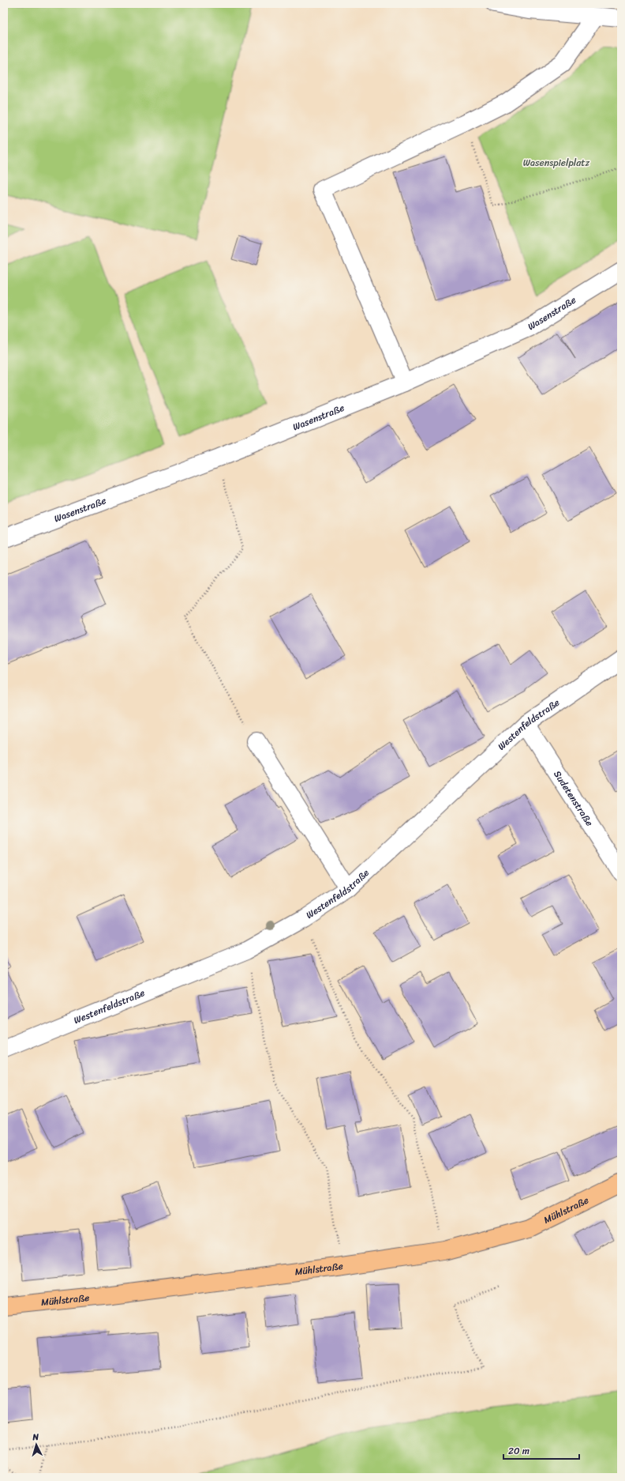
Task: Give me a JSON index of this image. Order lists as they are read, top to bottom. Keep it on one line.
{"streets":{"main road":["Mühlstraße"],"street":["Wasenstraße","Westenfeldstraße","Sudetenstraße"]},"crossings":[["Westenfeldstraße","Sudetenstraße"]],"parks":["Wasenspielplatz"],"scale_bar":"20 m","north":"top"}
